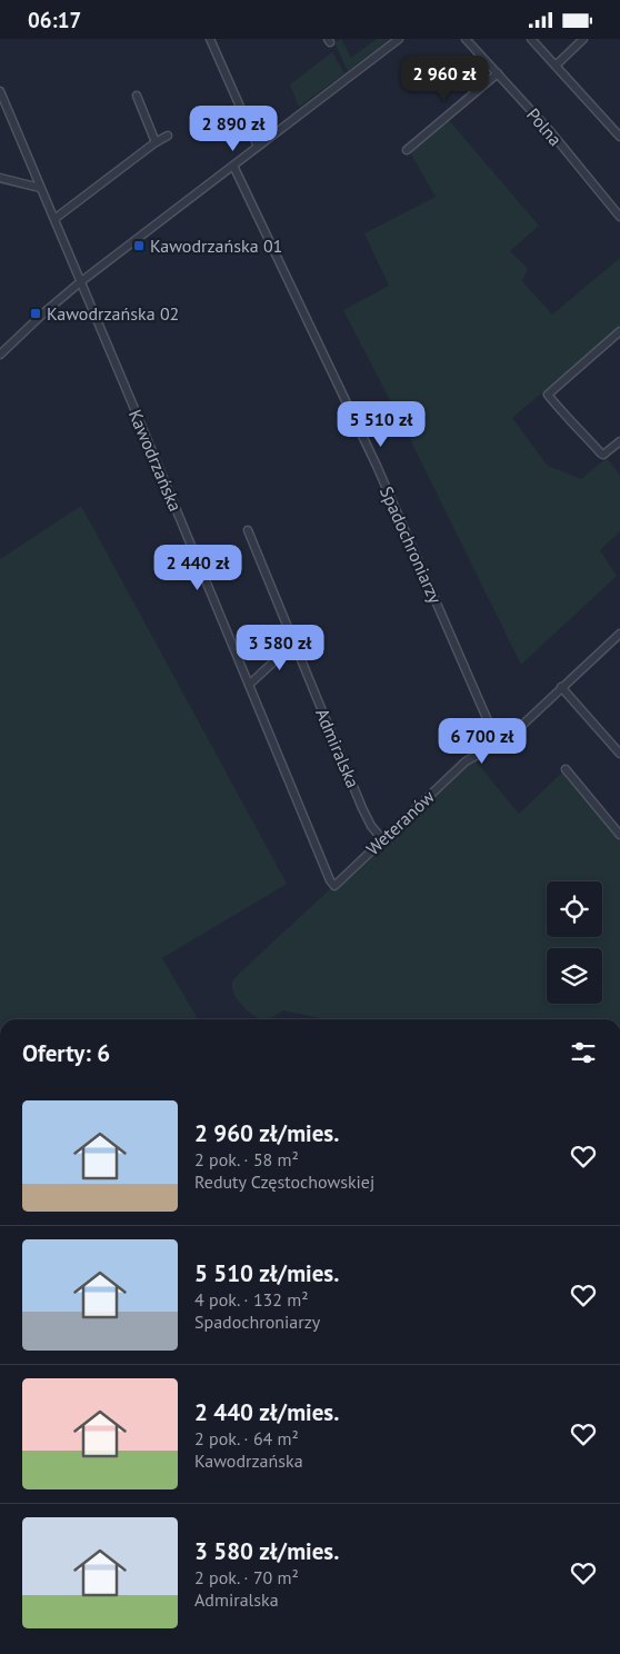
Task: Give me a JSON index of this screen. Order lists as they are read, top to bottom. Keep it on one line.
{"streets":{"street":["Polna","Kawodrzańska","Spadochroniarzy","Admiralska","Weteranów"]},"crossings":[["Kawodrzańska","Weteranów"],["Spadochroniarzy","Weteranów"],["Admiralska","Weteranów"]],"places":{"transit":["Kawodrzańska 01","Kawodrzańska 02"]},"page":{"status":"06:17","price":["2 960 zł","2 890 zł","5 510 zł","2 440 zł","3 580 zł","6 700 zł"],"heading":"Oferty: 6","list":[{"name":"2 960 zł/mies.","note":"2 pok. · 58 m² · Reduty Częstochowskiej"},{"name":"5 510 zł/mies.","note":"4 pok. · 132 m² · Spadochroniarzy"},{"name":"2 440 zł/mies.","note":"2 pok. · 64 m² · Kawodrzańska"},{"name":"3 580 zł/mies.","note":"2 pok. · 70 m² · Admiralska"}]}}
